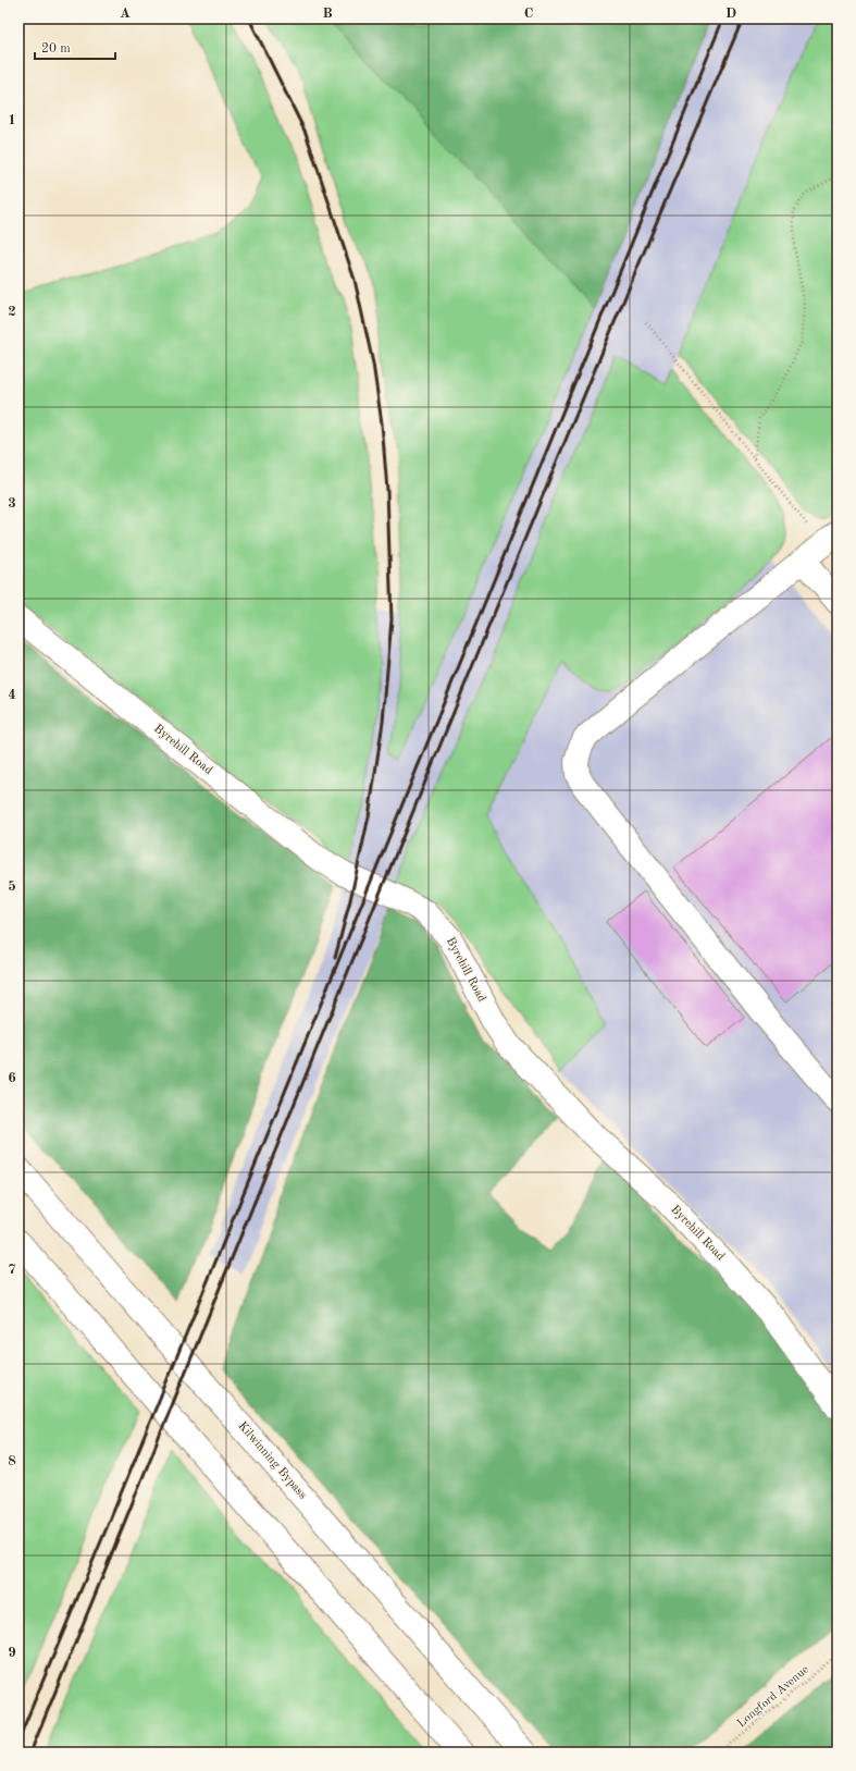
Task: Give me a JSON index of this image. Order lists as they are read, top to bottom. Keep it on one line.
{"streets":{"main road":["Byrehill Road","Kilwinning Bypass"],"path":["Longford Avenue"]},"scale_bar":"20 m","grid":{"columns":["A","B","C","D"],"rows":["1","2","3","4","5","6","7","8","9"]}}
